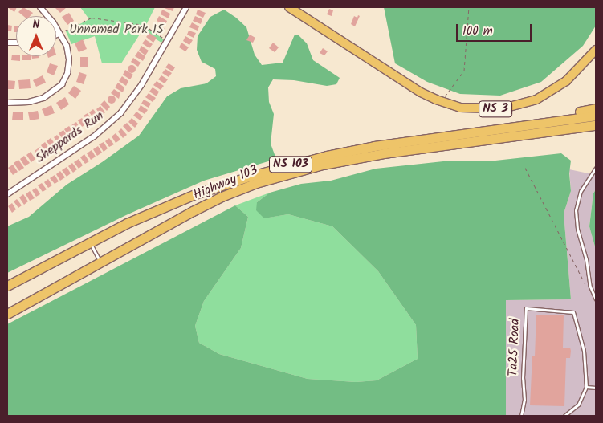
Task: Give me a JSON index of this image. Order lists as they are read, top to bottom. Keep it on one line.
{"streets":{"highway":["NS 103","Highway 103"],"main road":["NS 3"],"street":["Sheppards Run"],"lane":["Ta25 Road"]},"parks":["Unnamed Park 15"],"scale_bar":"100 m","north":"top"}
